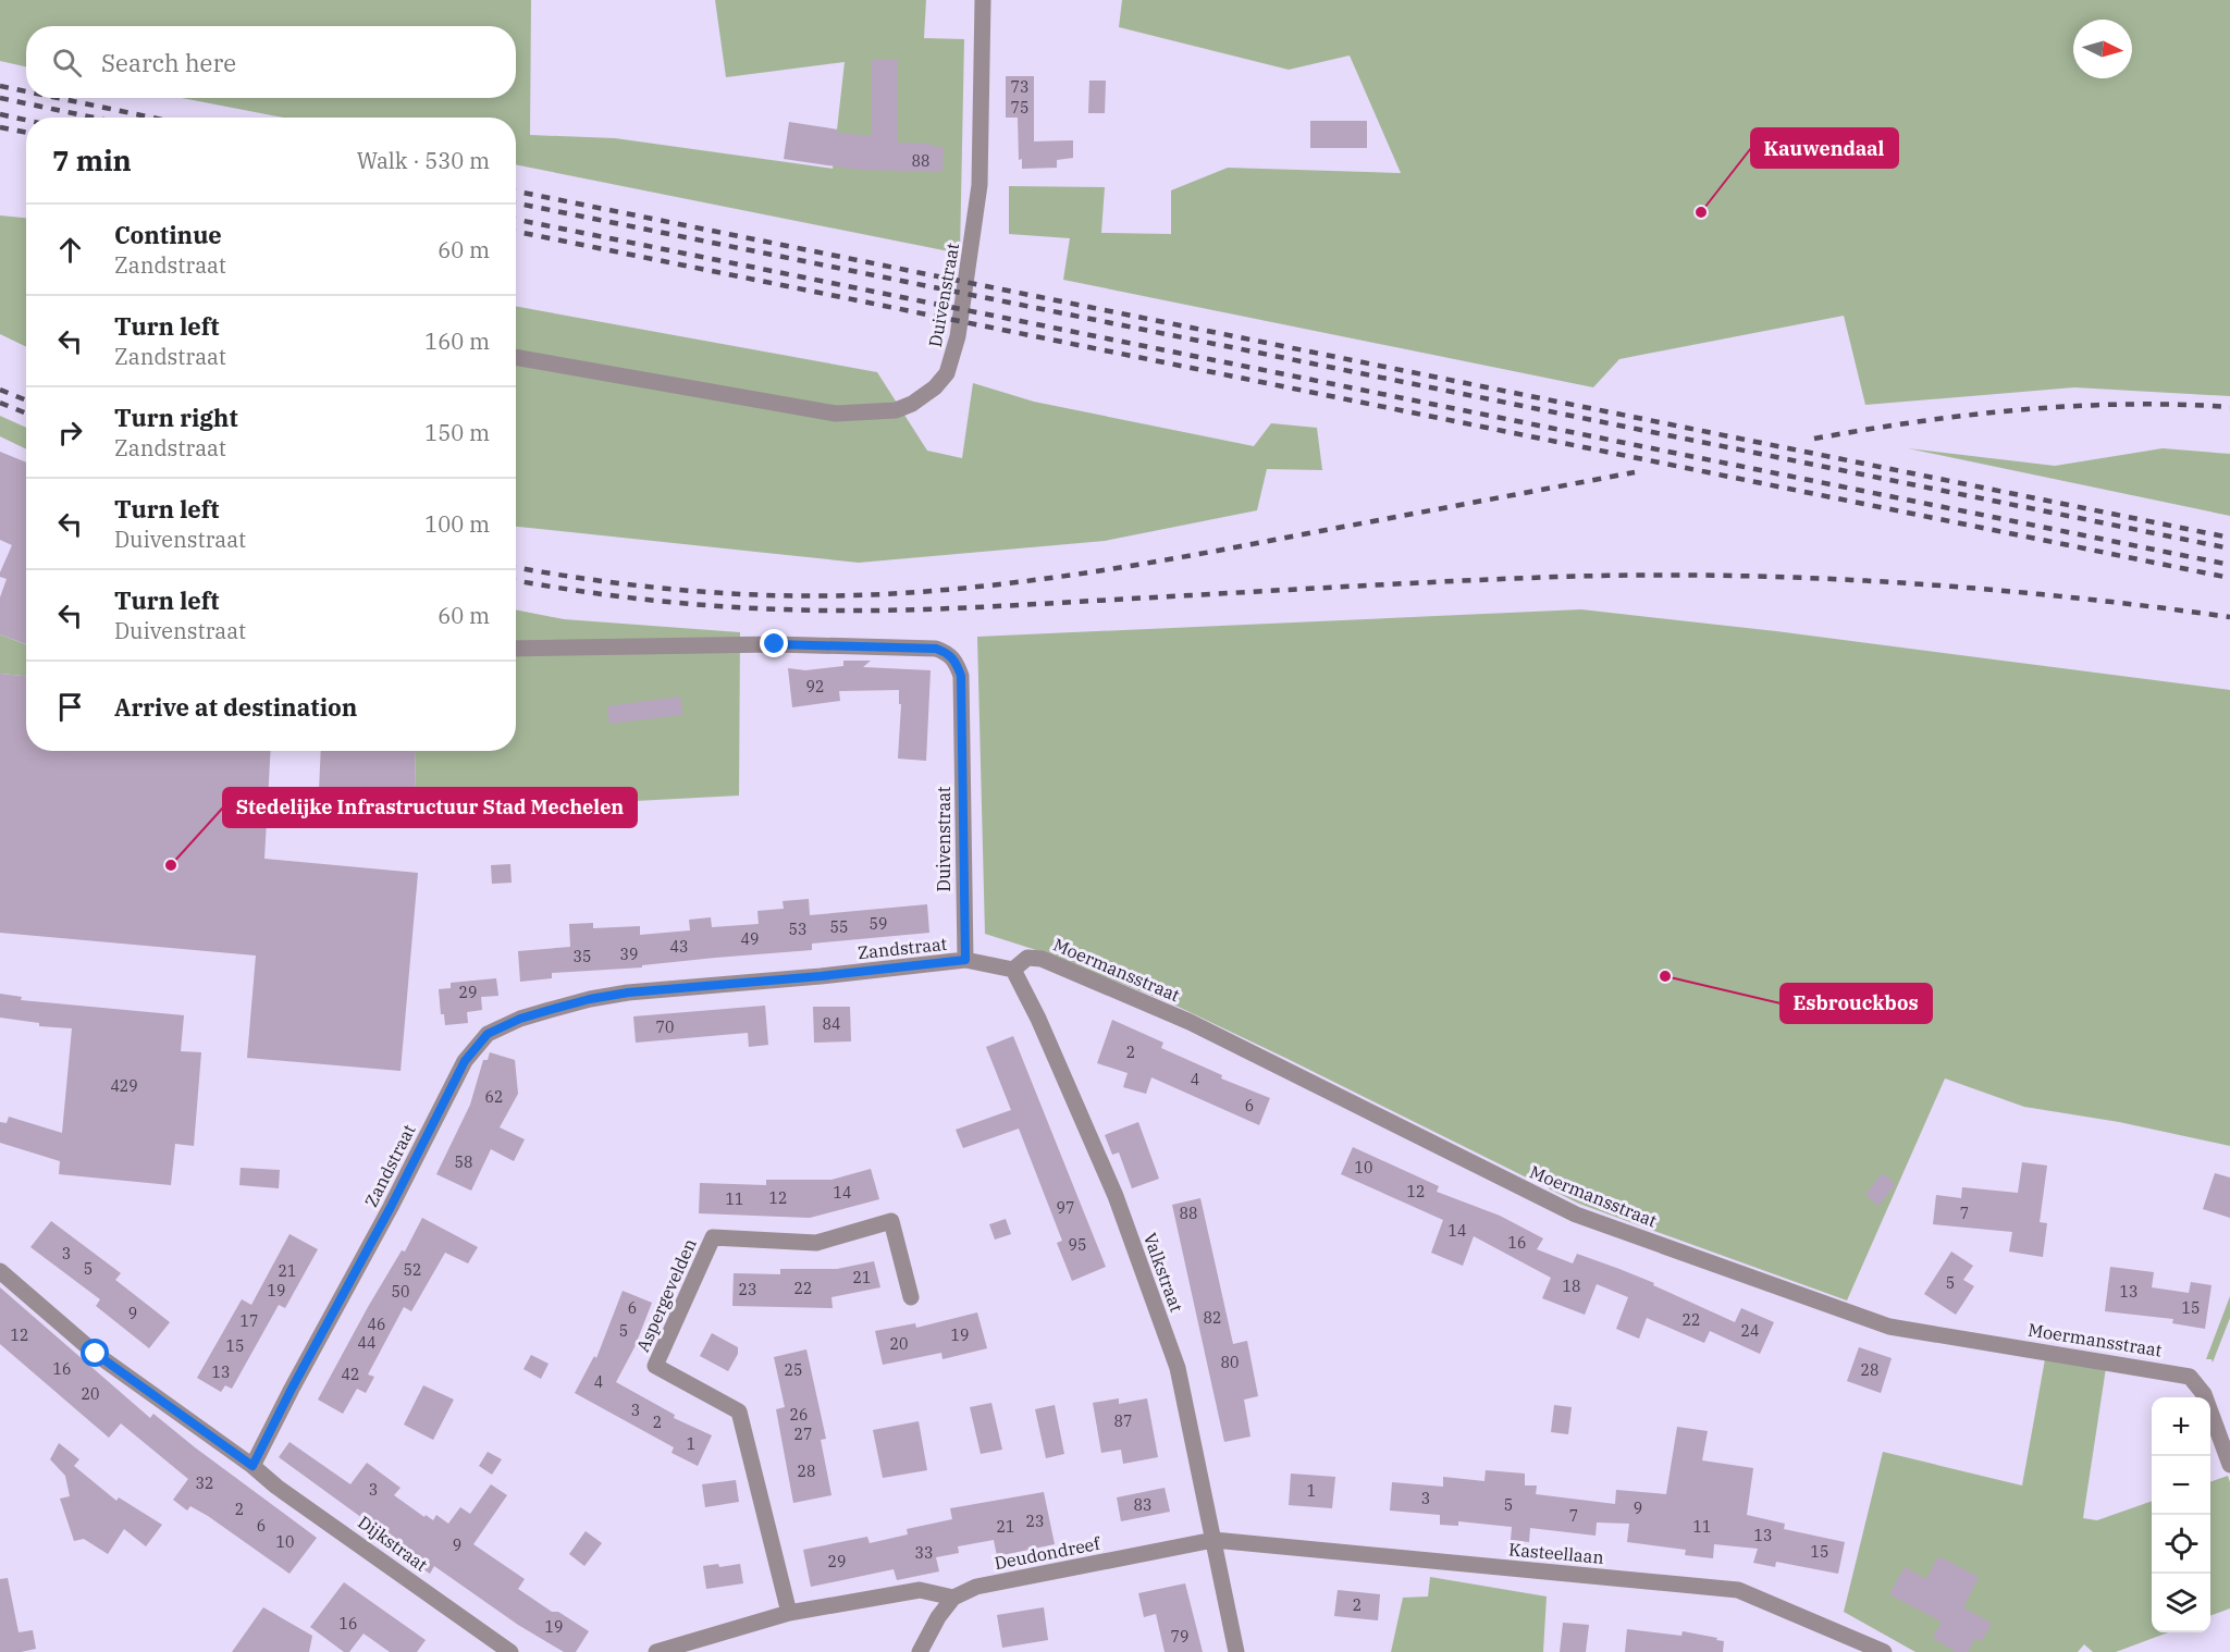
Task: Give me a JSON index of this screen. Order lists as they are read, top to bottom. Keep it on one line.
{"streets":{"street":["Duivenstraat","Zandstraat","Moermansstraat","Valkstraat","Aspergevelden","Dijkstraat","Deudondreef","Kasteellaan"]},"crossings":[["Duivenstraat","Zandstraat"],["Zandstraat","Dijkstraat"],["Moermansstraat","Valkstraat"],["Valkstraat","Deudondreef"],["Valkstraat","Kasteellaan"],["Deudondreef","Kasteellaan"]],"places":["Kauwendaal","Stedelijke Infrastructuur Stad Mechelen","Esbrouckbos"],"house_numbers":["73","75","88","92","59","55","53","49","43","39","35","29","84","70","2","4","429","62","6","58","10","12","14","12","11","97","88","7","14","16","95","3","5","52","21","21","5","18","22","23","19","50","13","6","15","9","82","22","17","46","5","24","12","19","44","20","15","80","16","25","28","13","42","4","20","3","26","87","2","27","1","28","32","3","1","3","83","5","9","2","7","23","6","21","11","13","10","9","15","33","29","2","16","19","79"],"north":"right","page":{"search":"Search here","heading":["7 min","Walk · 530 m"],"list":[["Continue","Zandstraat","60 m"],["Turn left","Zandstraat","160 m"],["Turn right","Zandstraat","150 m"],["Turn left","Duivenstraat","100 m"],["Turn left","Duivenstraat","60 m"],"Arrive at destination"],"map_buttons":["+","−"]}}
